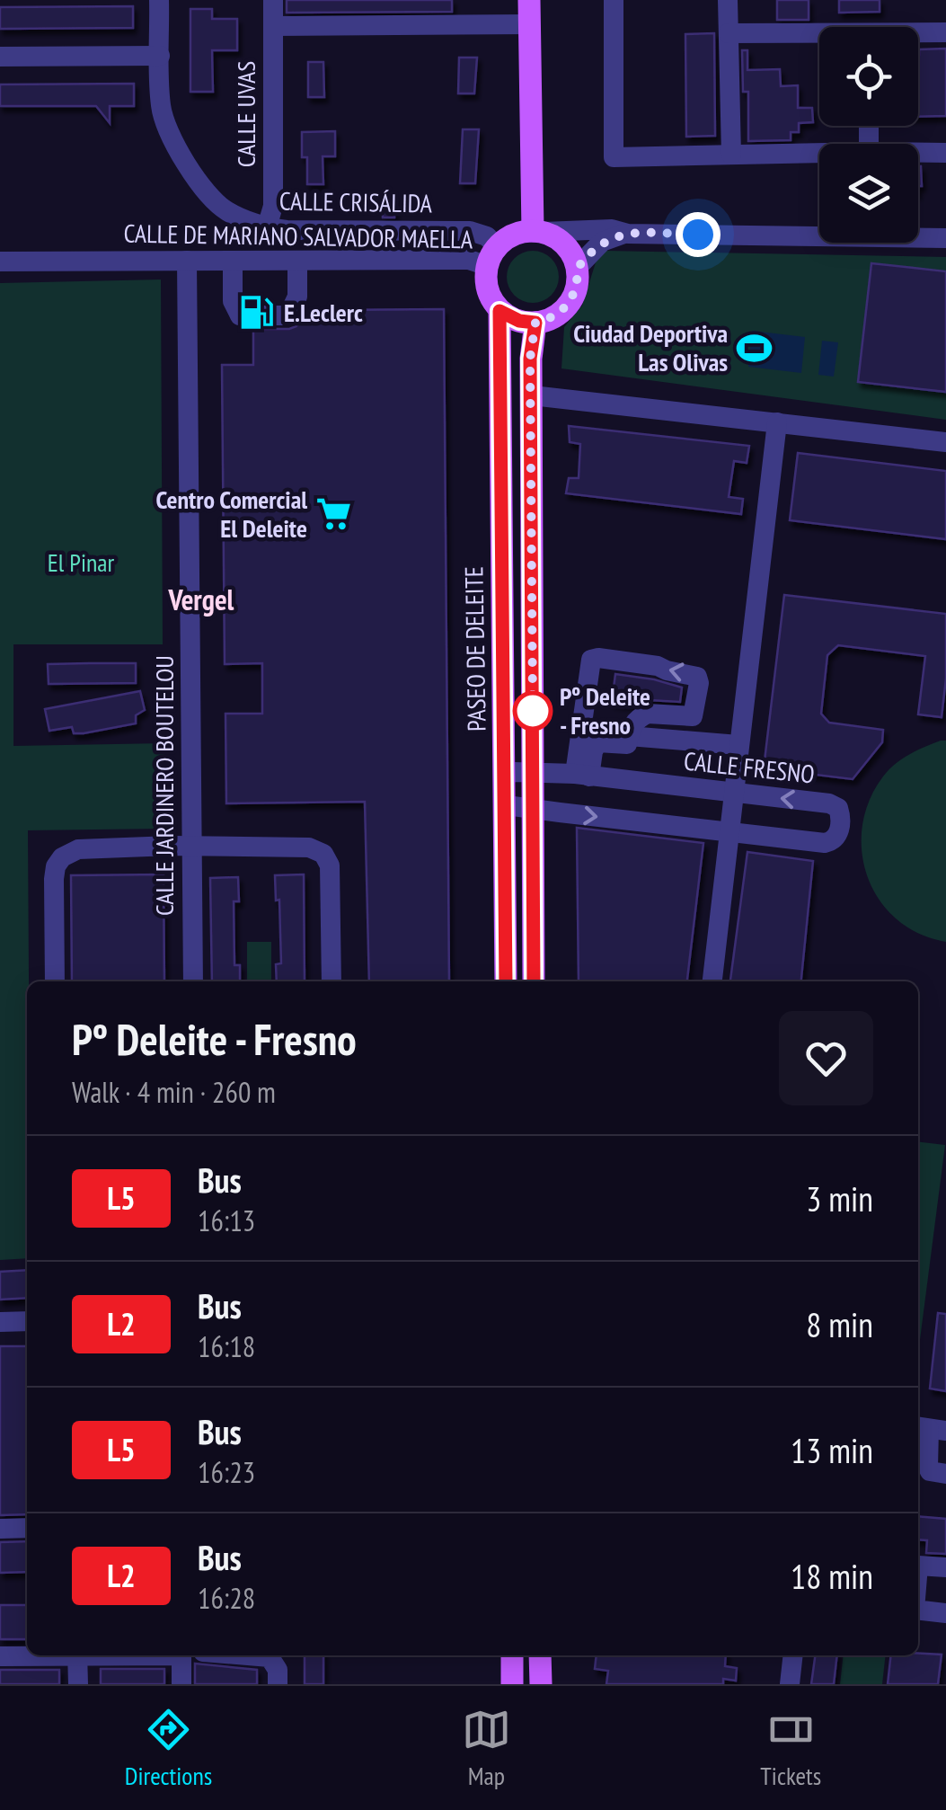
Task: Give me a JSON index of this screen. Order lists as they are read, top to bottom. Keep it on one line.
{"streets":{"main road":["PASEO DE DELEITE"],"street":["CALLE UVAS","CALLE CRISÁLIDA","CALLE DE MARIANO SALVADOR MAELLA","CALLE FRESNO","CALLE JARDINERO BOUTELOU"]},"crossings":[["CALLE UVAS","CALLE CRISÁLIDA"],["CALLE CRISÁLIDA","CALLE DE MARIANO SALVADOR MAELLA"],["CALLE CRISÁLIDA","PASEO DE DELEITE"],["CALLE DE MARIANO SALVADOR MAELLA","PASEO DE DELEITE"],["CALLE DE MARIANO SALVADOR MAELLA","CALLE JARDINERO BOUTELOU"],["PASEO DE DELEITE","CALLE FRESNO"]],"districts":["Vergel"],"parks":["El Pinar"],"places":{"fuel station":["E.Leclerc"],"sports":["Ciudad Deportiva Las Olivas"],"supermarket":["Centro Comercial El Deleite"],"other":["Pº Deleite - Fresno"]},"lines":["bus line L5"],"page":{"heading":["Pº Deleite - Fresno","Walk · 4 min · 260 m"],"list":[{"mark":"L5","name":"Bus","note":"16:13","value":"3 min"},{"mark":"L2","name":"Bus","note":"16:18","value":"8 min"},{"mark":"L5","name":"Bus","note":"16:23","value":"13 min"},{"mark":"L2","name":"Bus","note":"16:28","value":"18 min"}],"tabs":["Directions","Map","Tickets"]}}
